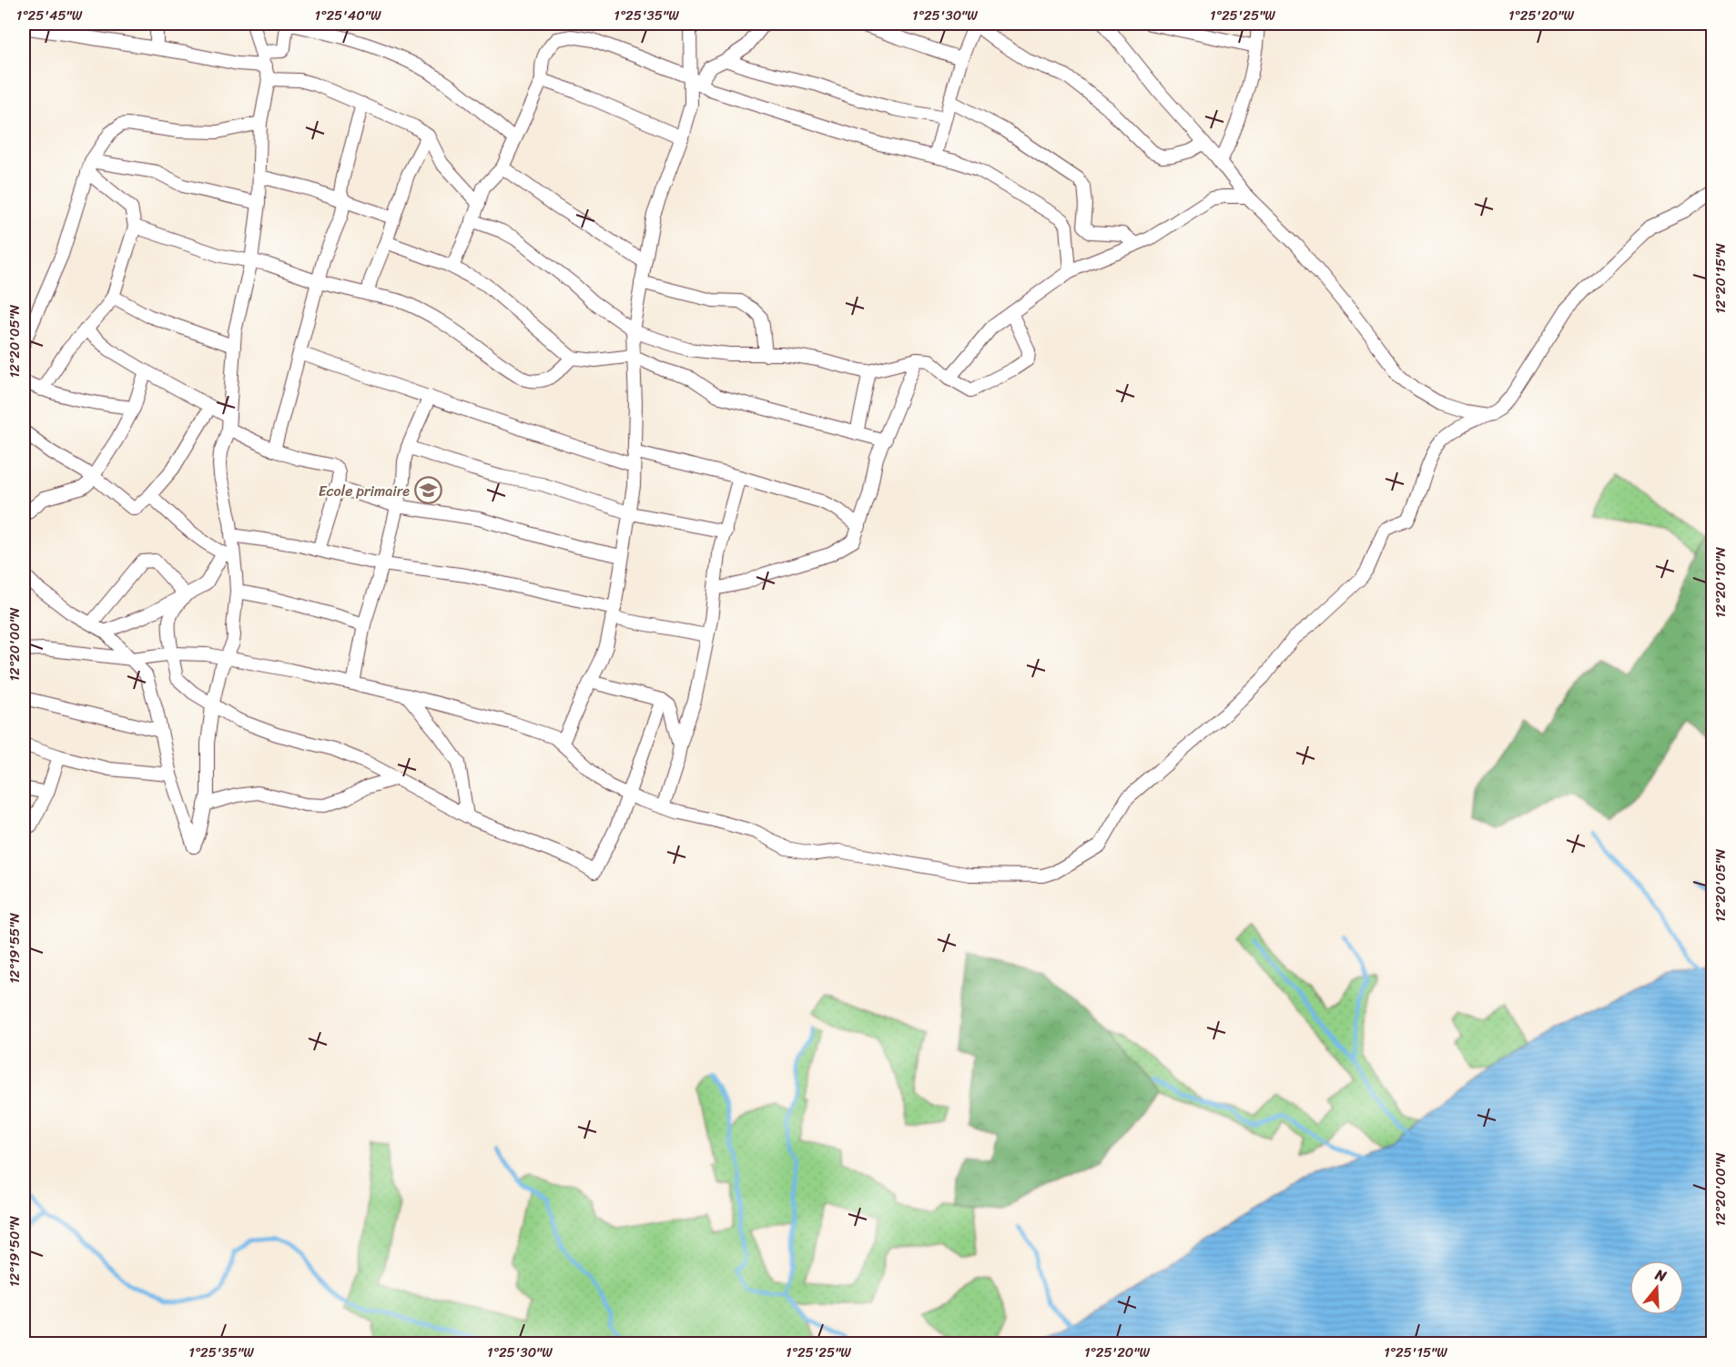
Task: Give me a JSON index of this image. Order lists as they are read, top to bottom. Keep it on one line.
{"places":{"school or university":["Ecole primaire"]},"north":"top","coordinates":["1°25'45\"W","1°25'40\"W","1°25'35\"W","1°25'30\"W","1°25'25\"W","1°25'20\"W","12°20'15\"N","12°20'05\"N","12°20'10\"N","12°20'00\"N","12°19'55\"N","12°19'50\"N","1°25'15\"W"]}
